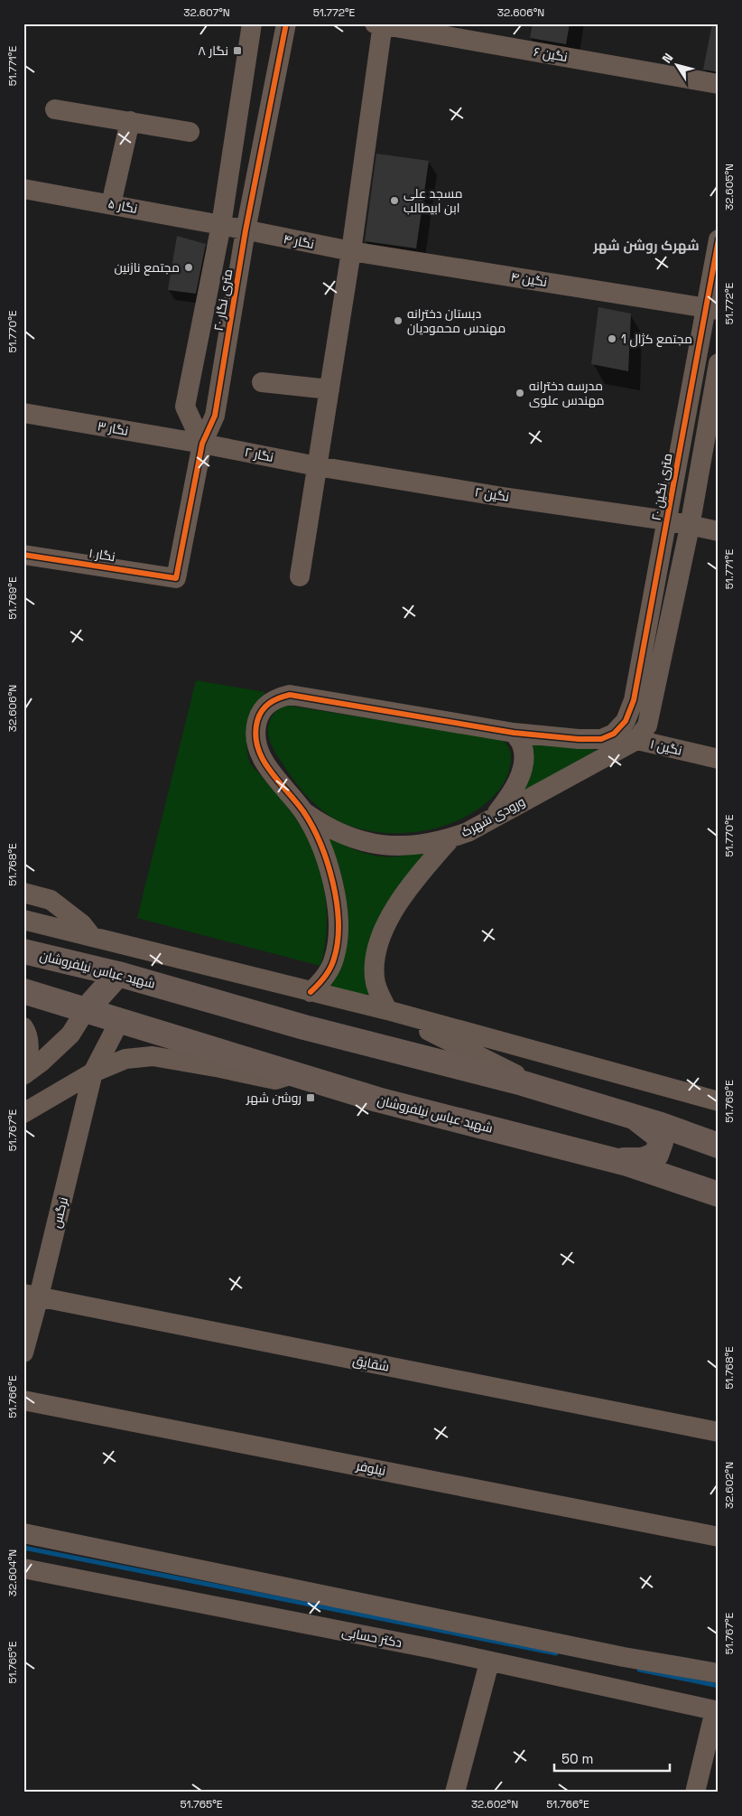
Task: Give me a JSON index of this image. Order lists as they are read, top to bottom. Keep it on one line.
{"streets":{"main road":["شهید عباس نیلفروشان"],"street":["نگین ۶","نگار ۵","نگار ۴","نگین ۴","۲۰ متری نگار","نگار ۳","نگار ۲","۲۰ متری نگین","نگین ۲","نگار ۱","نگین ۱","ورودی شهرک","نرگس","شقایق","نیلوفر","دکتر حسابی"]},"crossings":[["نگار ۵","نگار ۴"],["نگار ۵","۲۰ متری نگار"],["نگار ۴","نگین ۴"],["نگار ۴","۲۰ متری نگار"],["نگین ۴","۲۰ متری نگین"],["۲۰ متری نگار","نگار ۳"],["۲۰ متری نگار","نگار ۲"],["۲۰ متری نگار","نگار ۱"],["نگار ۳","نگار ۲"],["نگار ۲","نگین ۲"],["۲۰ متری نگین","نگین ۲"],["۲۰ متری نگین","نگین ۱"],["نگین ۱","ورودی شهرک"],["شهید عباس نیلفروشان","نرگس"],["نرگس","شقایق"]],"districts":["شهرک روشن شهر"],"places":{"transit":["نگار ۸","روشن شهر"],"other":["مسجد علی ابن ابیطالب","مجتمع نازنین","دبستان دخترانه مهندس محمودیان","مجتمع کژال 1","مدرسه دخترانه مهندس علوی"]},"scale_bar":"50 m","north":"top left","coordinates":["32.607°N","51.772°E","32.606°N","51.771°E","32.605°N","51.770°E","51.769°E","51.768°E","51.767°E","51.766°E","32.602°N","32.604°N","51.765°E"]}
